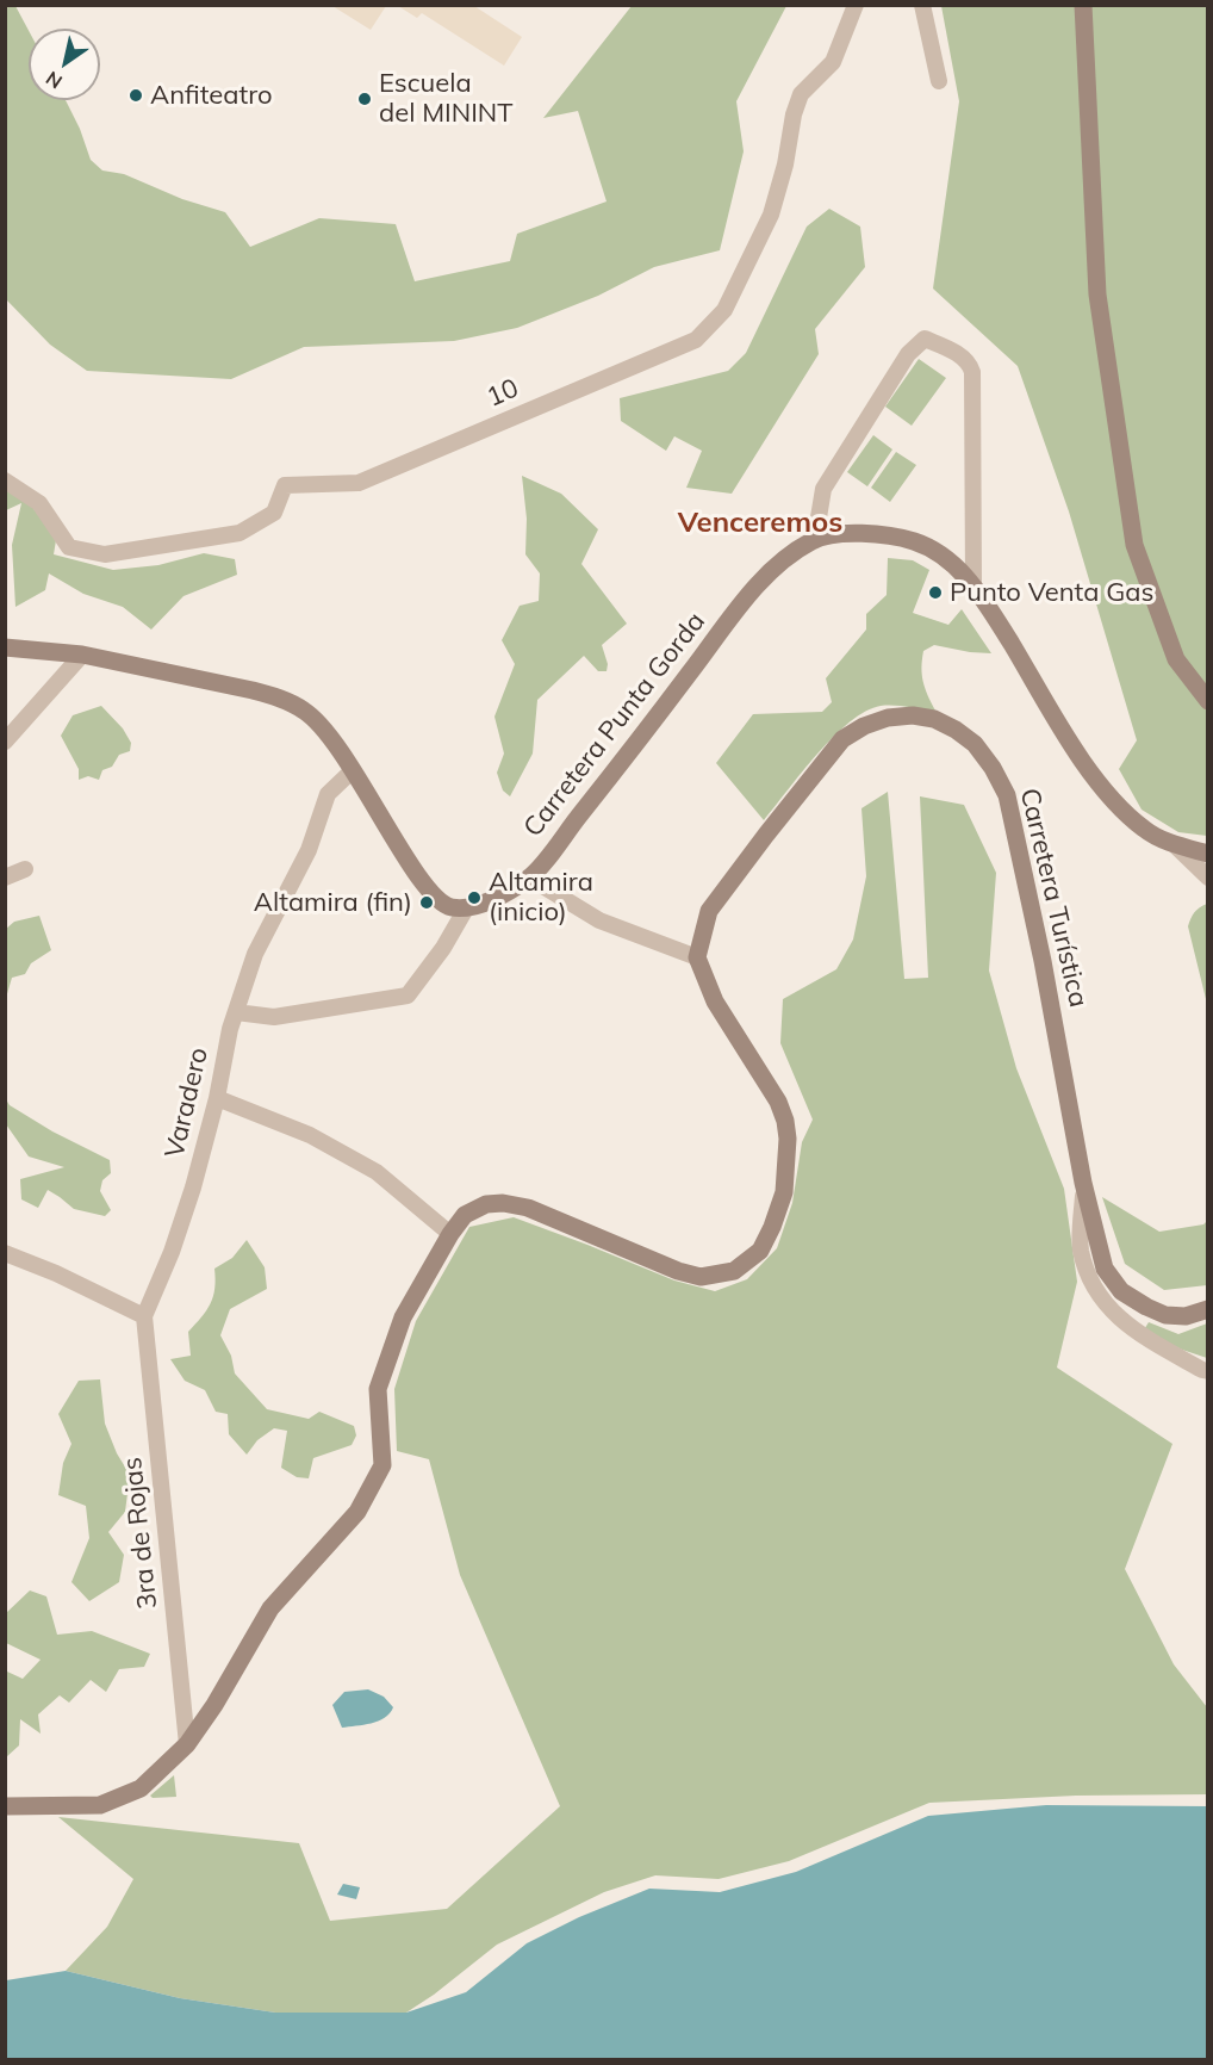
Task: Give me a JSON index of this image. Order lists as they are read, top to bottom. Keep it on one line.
{"streets":{"main road":["Carretera Punta Gorda","Carretera Turística"],"street":["10","Varadero","3ra de Rojas"]},"crossings":[["Varadero","3ra de Rojas"]],"districts":["Venceremos"],"places":["Anfiteatro","Escuela del MININT","Punto Venta Gas","Altamira (inicio)","Altamira (fin)"],"north":"bottom left"}
